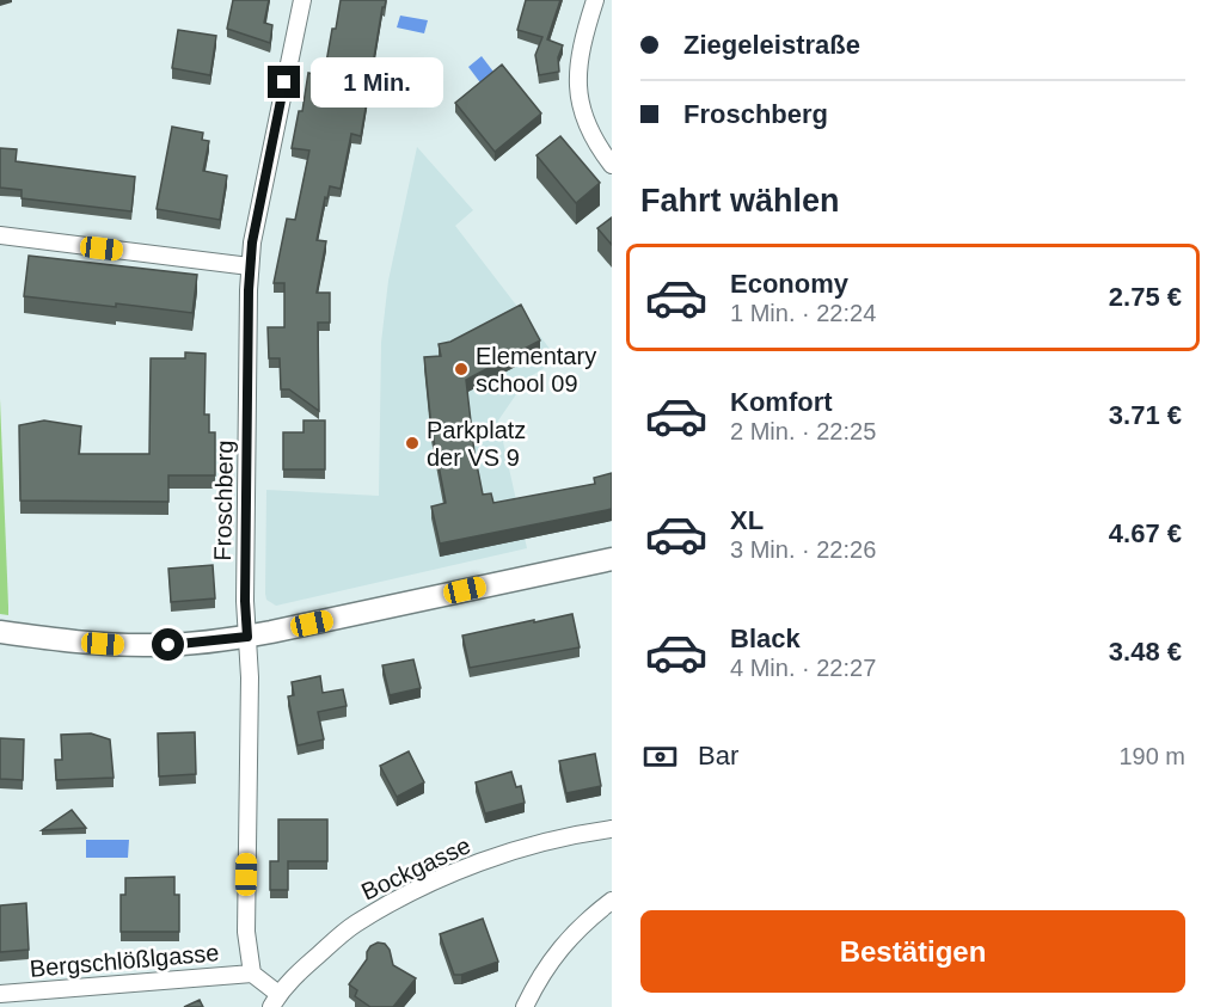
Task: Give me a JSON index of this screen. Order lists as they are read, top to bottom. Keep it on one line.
{"streets":{"street":["Froschberg","Bockgasse","Bergschlößlgasse"]},"crossings":[["Froschberg","Bergschlößlgasse"]],"places":["Elementary school 09","Parkplatz der VS 9"],"page":{"banner":["Ziegeleistraße","Froschberg"],"bubble":"1 Min.","heading":"Fahrt wählen","list":[{"name":"Economy","note":"1 Min. · 22:24","value":"2.75 €"},{"name":"Komfort","note":"2 Min. · 22:25","value":"3.71 €"},{"name":"XL","note":"3 Min. · 22:26","value":"4.67 €"},{"name":"Black","note":"4 Min. · 22:27","value":"3.48 €"}],"pay":["Bar","190 m"],"buttons":"Bestätigen"}}
